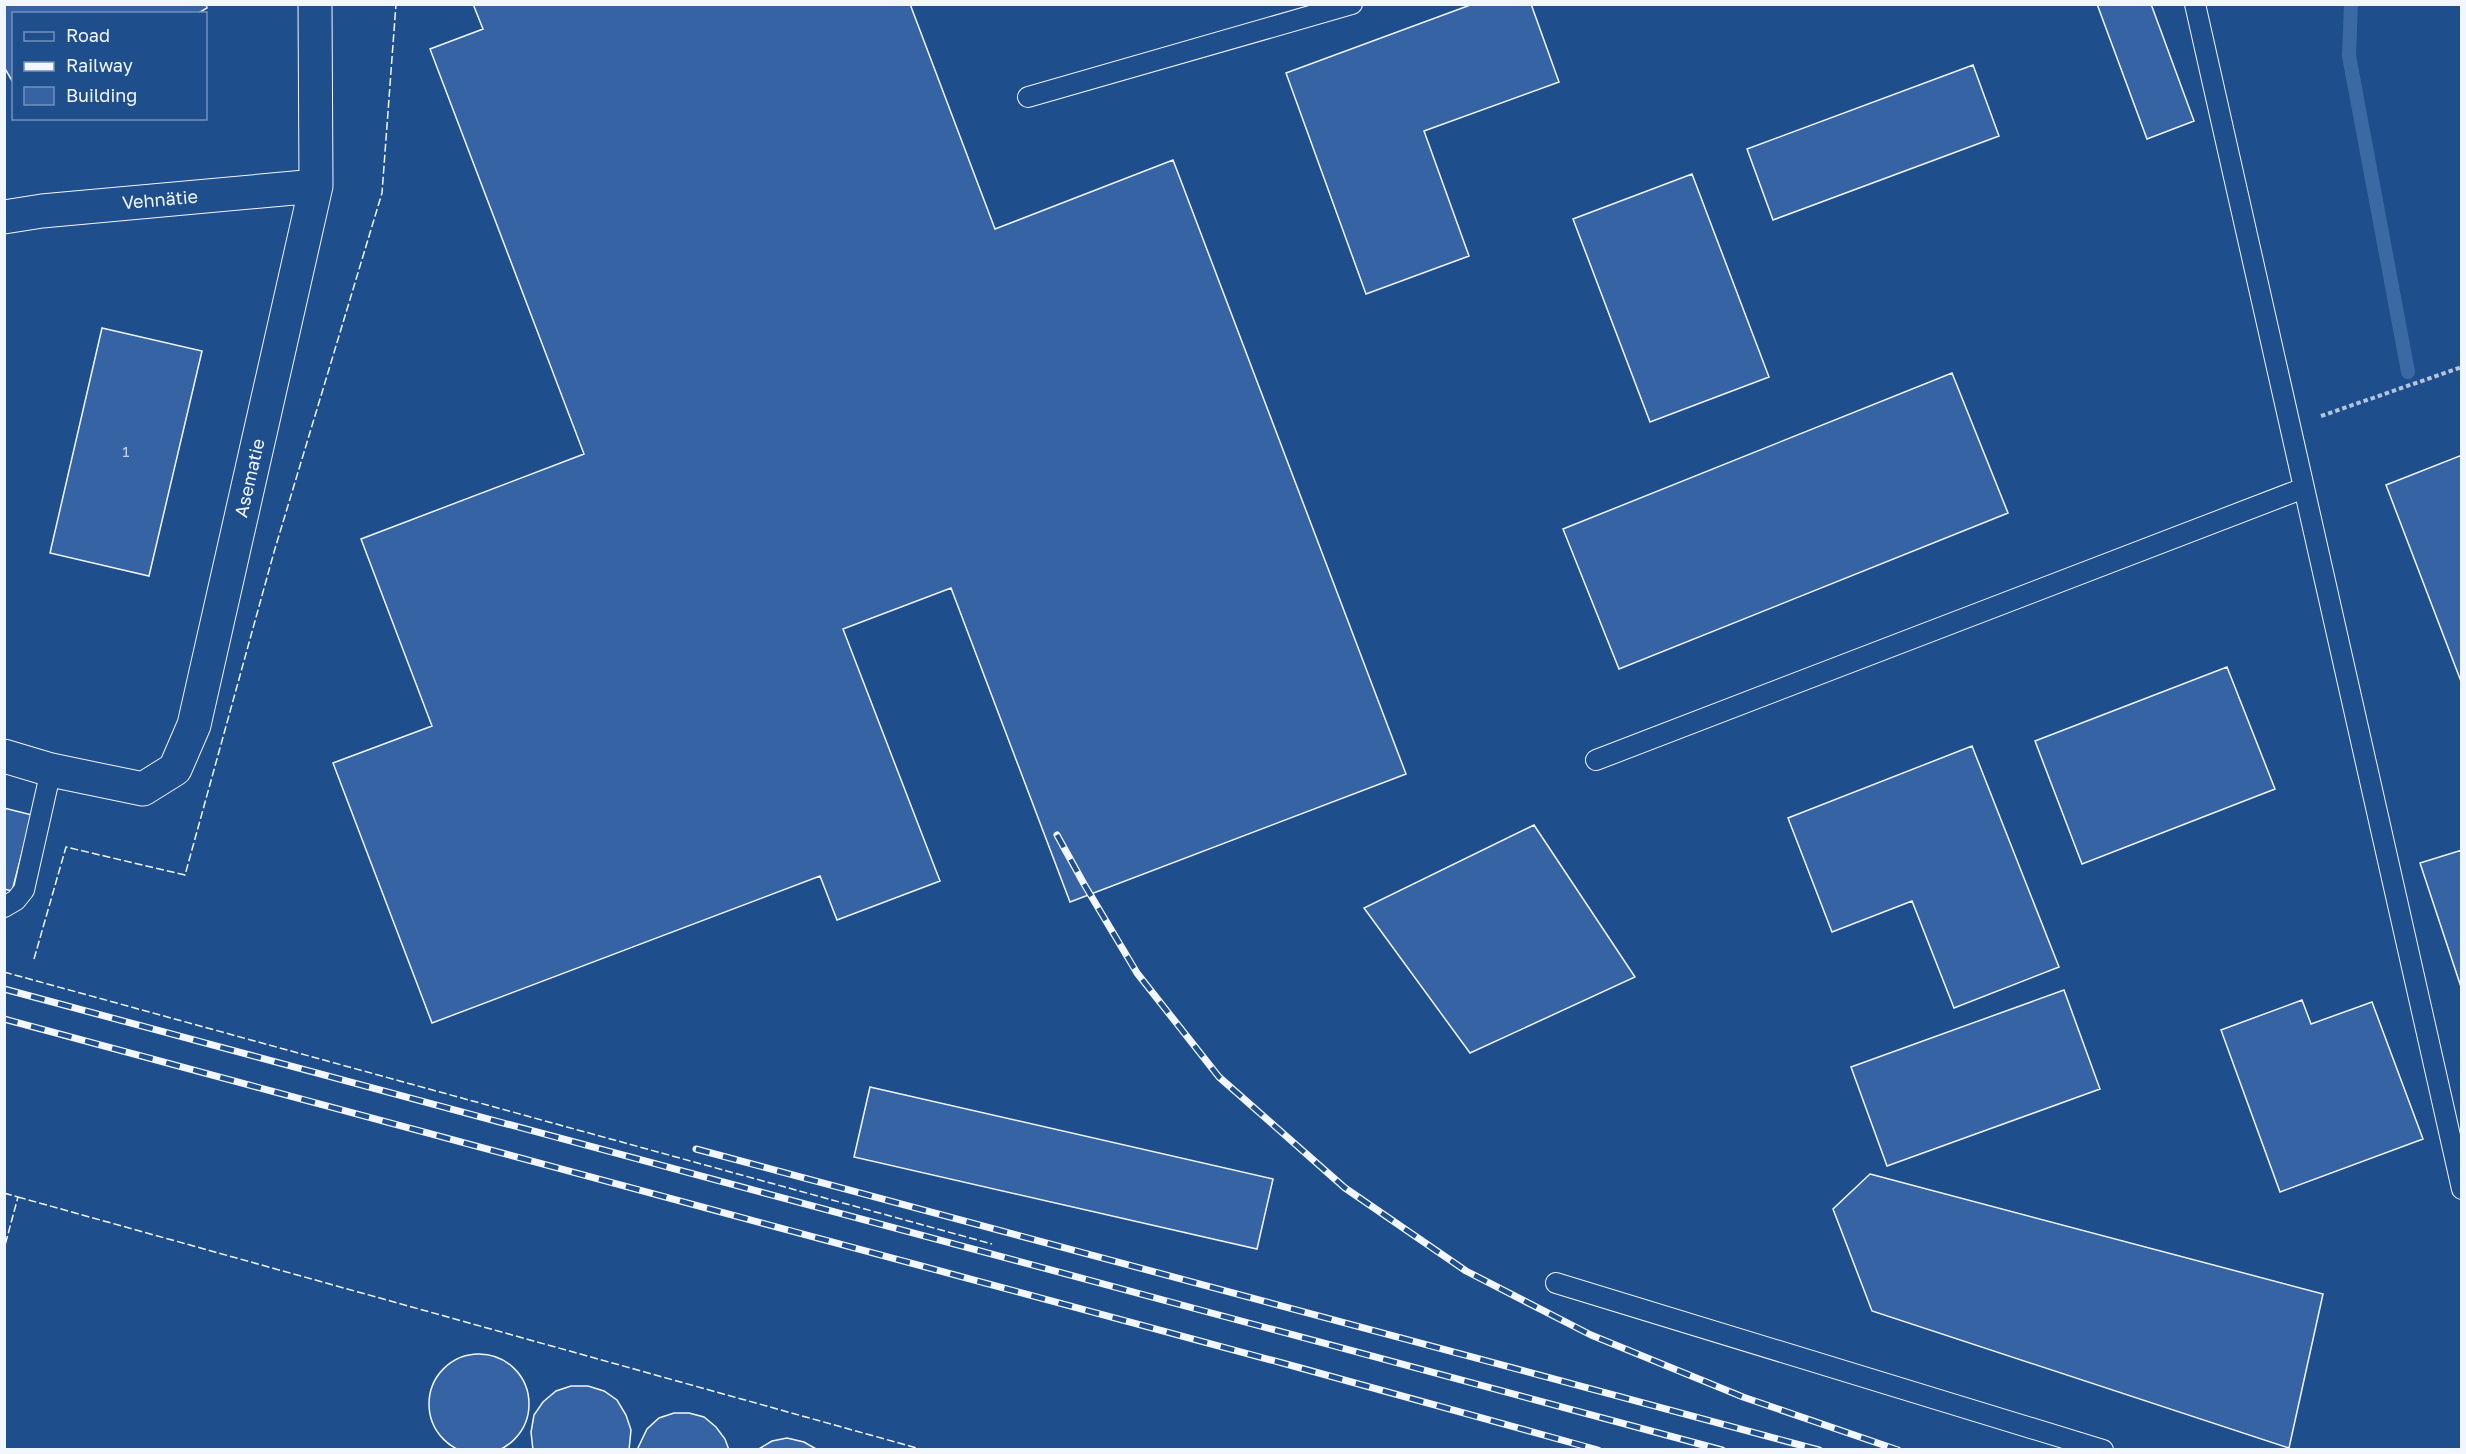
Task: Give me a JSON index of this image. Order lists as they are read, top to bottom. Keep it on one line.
{"streets":{"street":["Vehnätie","Asematie"]},"crossings":[["Vehnätie","Asematie"]],"house_numbers":["1"],"legend":["Road","Railway","Building"]}
